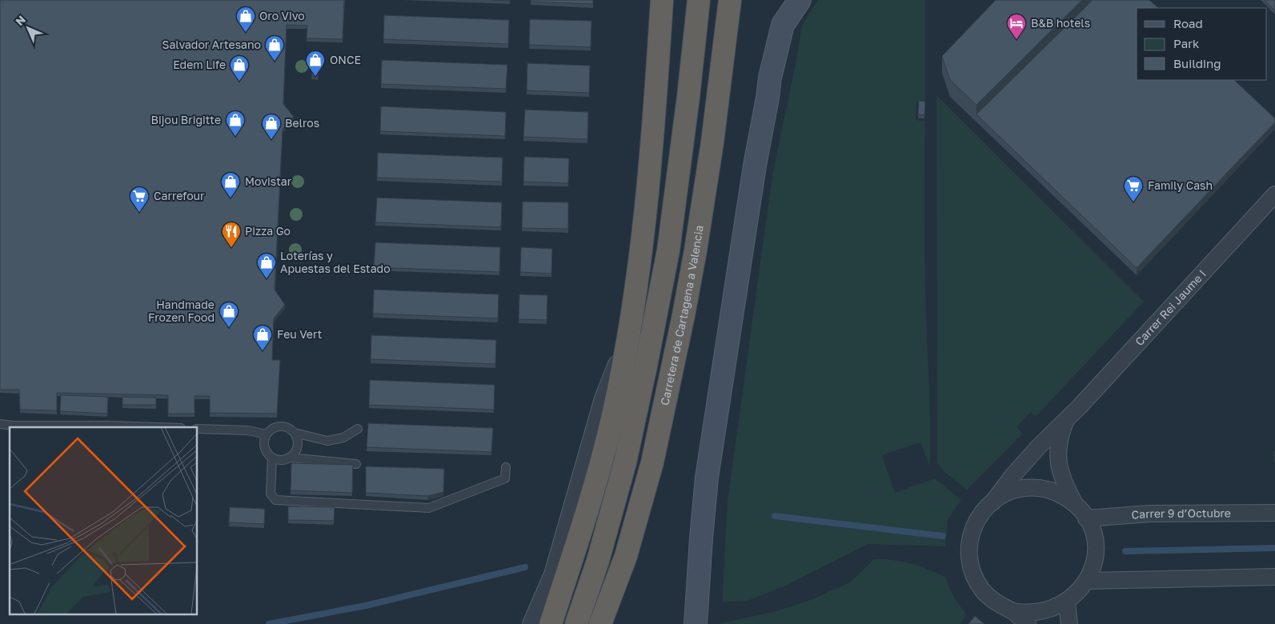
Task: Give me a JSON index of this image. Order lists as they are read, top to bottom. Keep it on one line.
{"streets":{"highway":["Carretera de Cartagena a Valencia"],"street":["Carrer Rei Jaume I","Carrer 9 d’Octubre"]},"crossings":[["Carrer Rei Jaume I","Carrer 9 d’Octubre"]],"places":{"shop":["Oro Vivo","Salvador Artesano","ONCE","Edem Life","Bijou Brigitte","Belros","Movistar","Loterías y Apuestas del Estado","Handmade Frozen Food","Feu Vert"],"hotel":["B&B hotels"],"supermarket":["Family Cash","Carrefour"],"restaurant":["Pizza Go"]},"legend":["Road","Park","Building"],"north":"top left"}
